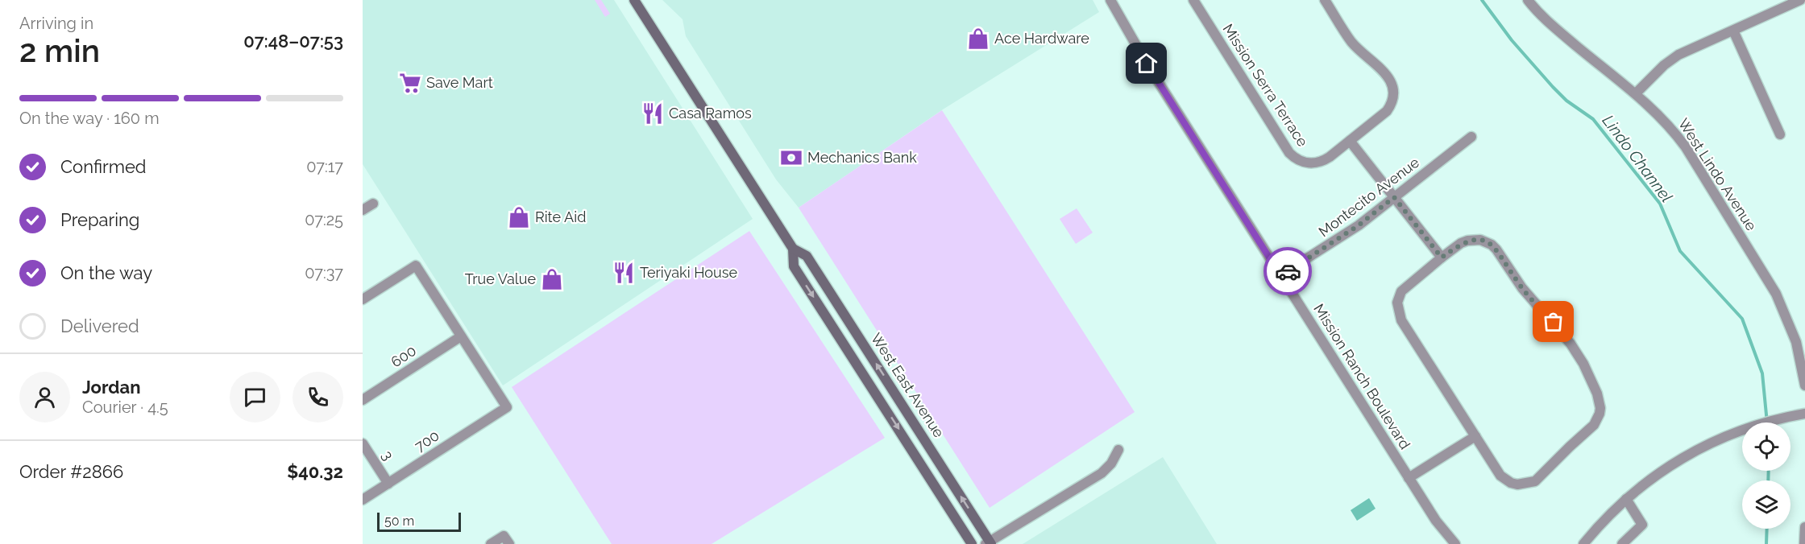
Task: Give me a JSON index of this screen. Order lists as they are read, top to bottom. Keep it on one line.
{"streets":{"main road":["West East Avenue"],"street":["Mission Serra Terrace","West Lindo Avenue","Montecito Avenue","600","Mission Ranch Boulevard","700","3"]},"crossings":[["Montecito Avenue","Mission Ranch Boulevard"],["600","700"],["700","3"]],"water":["Lindo Channel"],"places":{"shop":["Ace Hardware","Rite Aid","True Value"],"supermarket":["Save Mart"],"restaurant":["Casa Ramos","Teriyaki House"],"bank":["Mechanics Bank"]},"scale_bar":"50 m","page":{"heading":["2 min","Arriving in","07:48–07:53"],"panel":["Jordan","Courier · 4.5","Order #2866","$40.32"],"bar":"On the way · 160 m","list":[["Confirmed","07:17"],["Preparing","07:25"],["On the way","07:37"],"Delivered"],"scale":"50 m"}}
